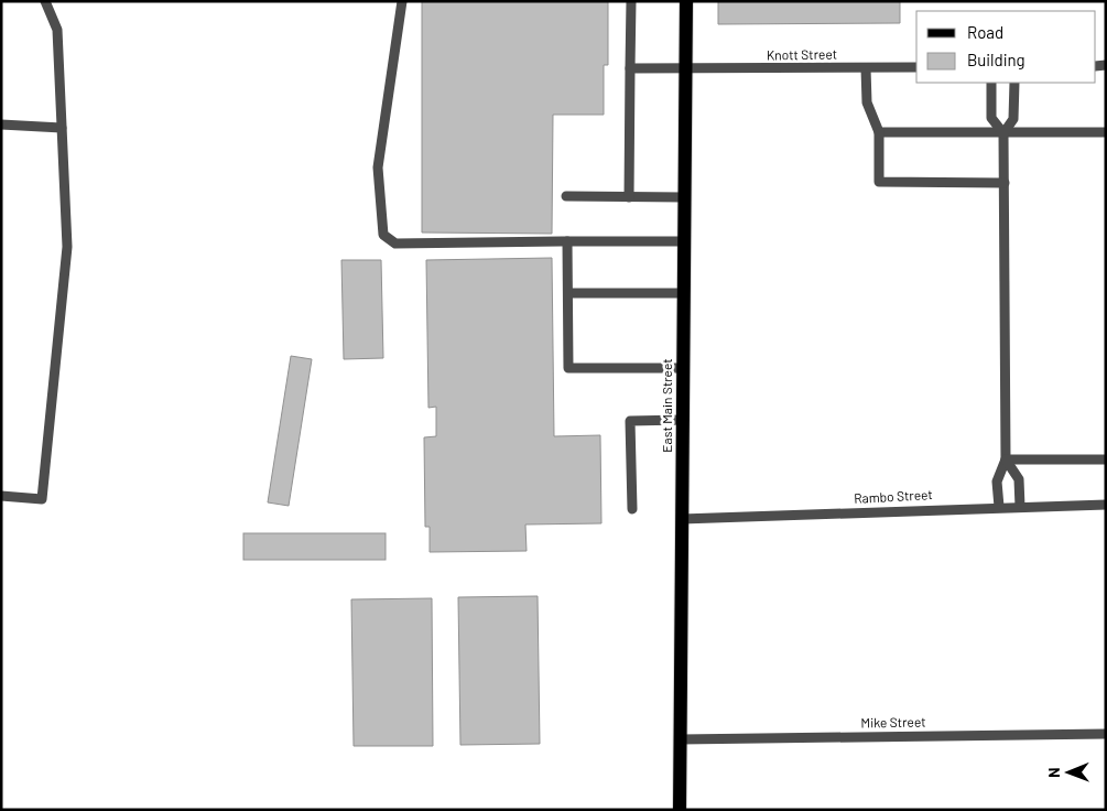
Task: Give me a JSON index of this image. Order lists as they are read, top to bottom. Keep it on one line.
{"streets":{"main road":["East Main Street"],"street":["Knott Street","Rambo Street","Mike Street"]},"crossings":[["Knott Street","East Main Street"],["East Main Street","Rambo Street"],["East Main Street","Mike Street"]],"legend":["Road","Building"],"north":"left"}
